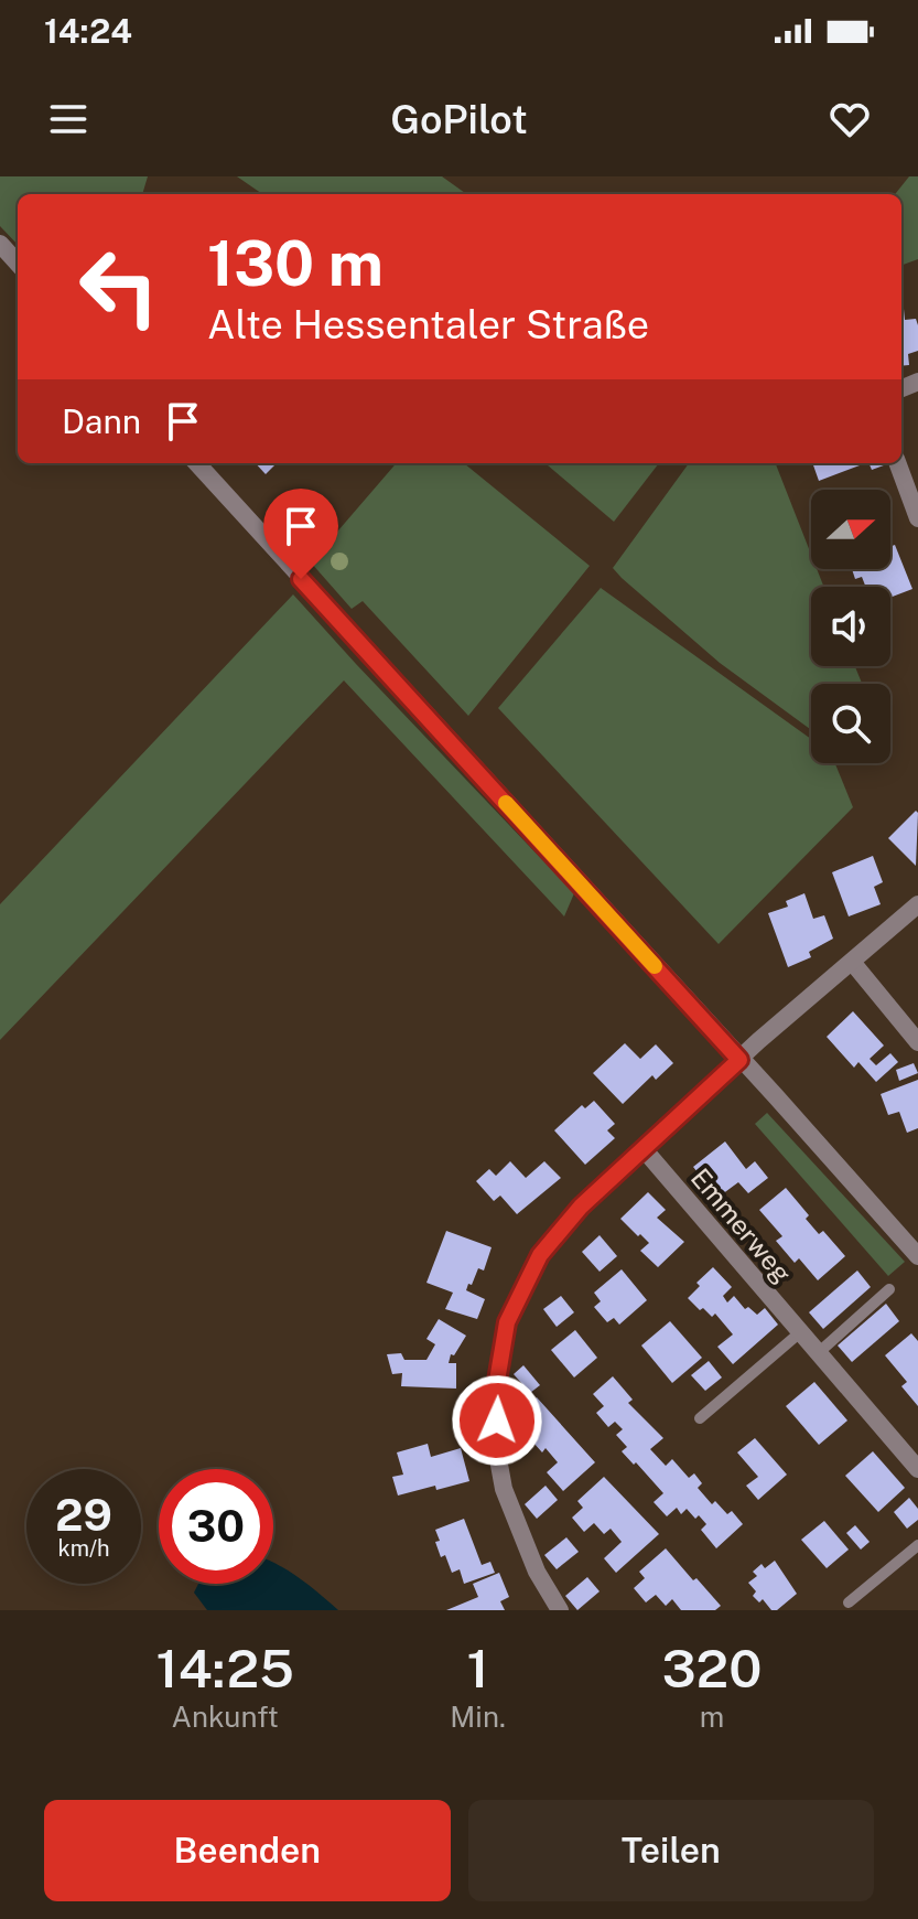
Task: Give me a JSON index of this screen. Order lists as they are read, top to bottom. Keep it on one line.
{"streets":{"street":["Emmerweg"]},"north":"right","page":{"status":"14:24","header":"GoPilot","turn":["130 m","Alte Hessentaler Straße"],"then":"Dann","speed":"29 km/h","limit":"30","eta":["14:25","Ankunft","1","Min.","320","m"],"buttons":["Beenden","Teilen"]}}
